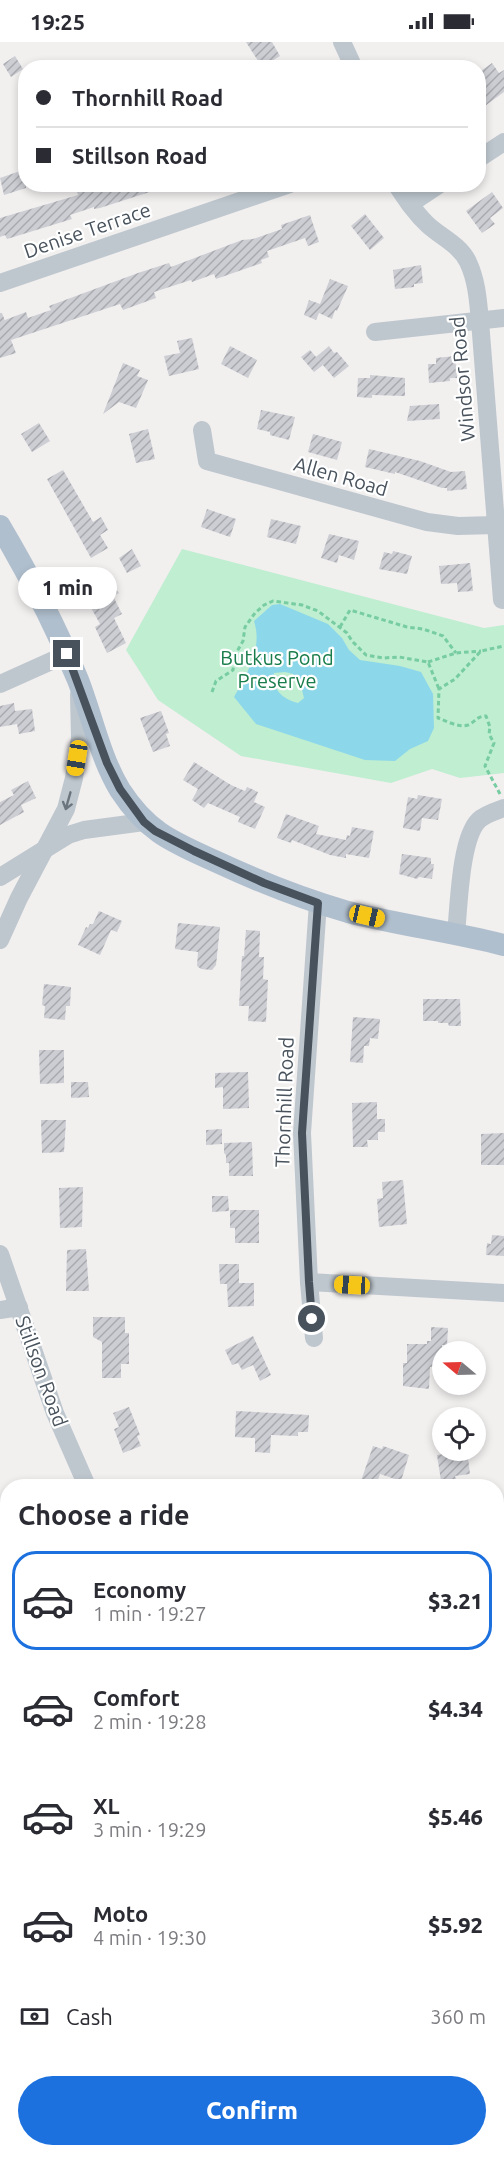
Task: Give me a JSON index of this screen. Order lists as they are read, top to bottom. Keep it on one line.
{"streets":{"street":["Denise Terrace","Windsor Road","Allen Road","Thornhill Road","Stillson Road"]},"crossings":[["Windsor Road","Allen Road"]],"parks":["Butkus Pond Preserve"],"north":"left","page":{"status":"19:25","banner":["Thornhill Road","Stillson Road"],"bubble":"1 min","heading":"Choose a ride","list":[{"name":"Economy","note":"1 min · 19:27","value":"$3.21"},{"name":"Comfort","note":"2 min · 19:28","value":"$4.34"},{"name":"XL","note":"3 min · 19:29","value":"$5.46"},{"name":"Moto","note":"4 min · 19:30","value":"$5.92"}],"pay":["Cash","360 m"],"buttons":"Confirm"}}
